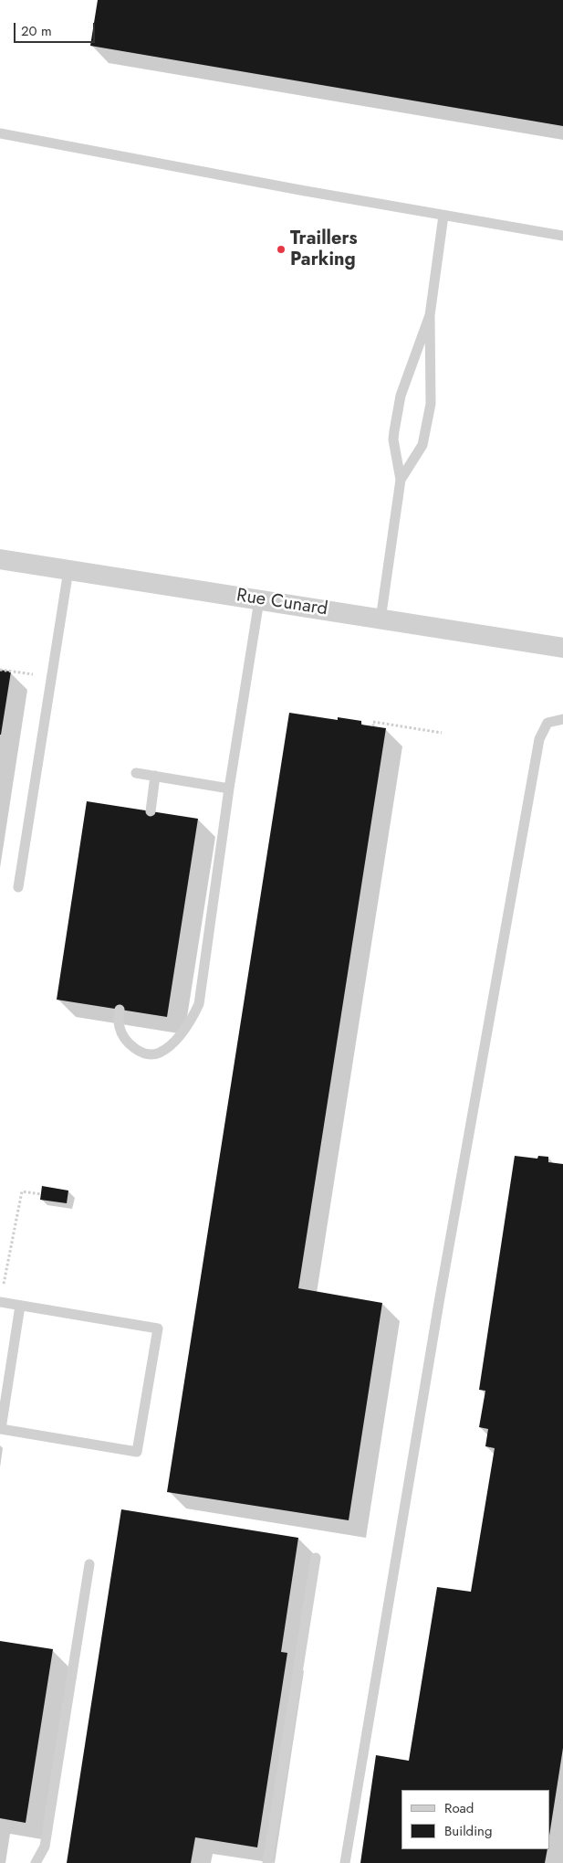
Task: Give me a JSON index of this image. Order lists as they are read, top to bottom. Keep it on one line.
{"streets":{"street":["Rue Cunard"]},"places":["Traillers Parking"],"legend":["Road","Building"],"scale_bar":"20 m"}
